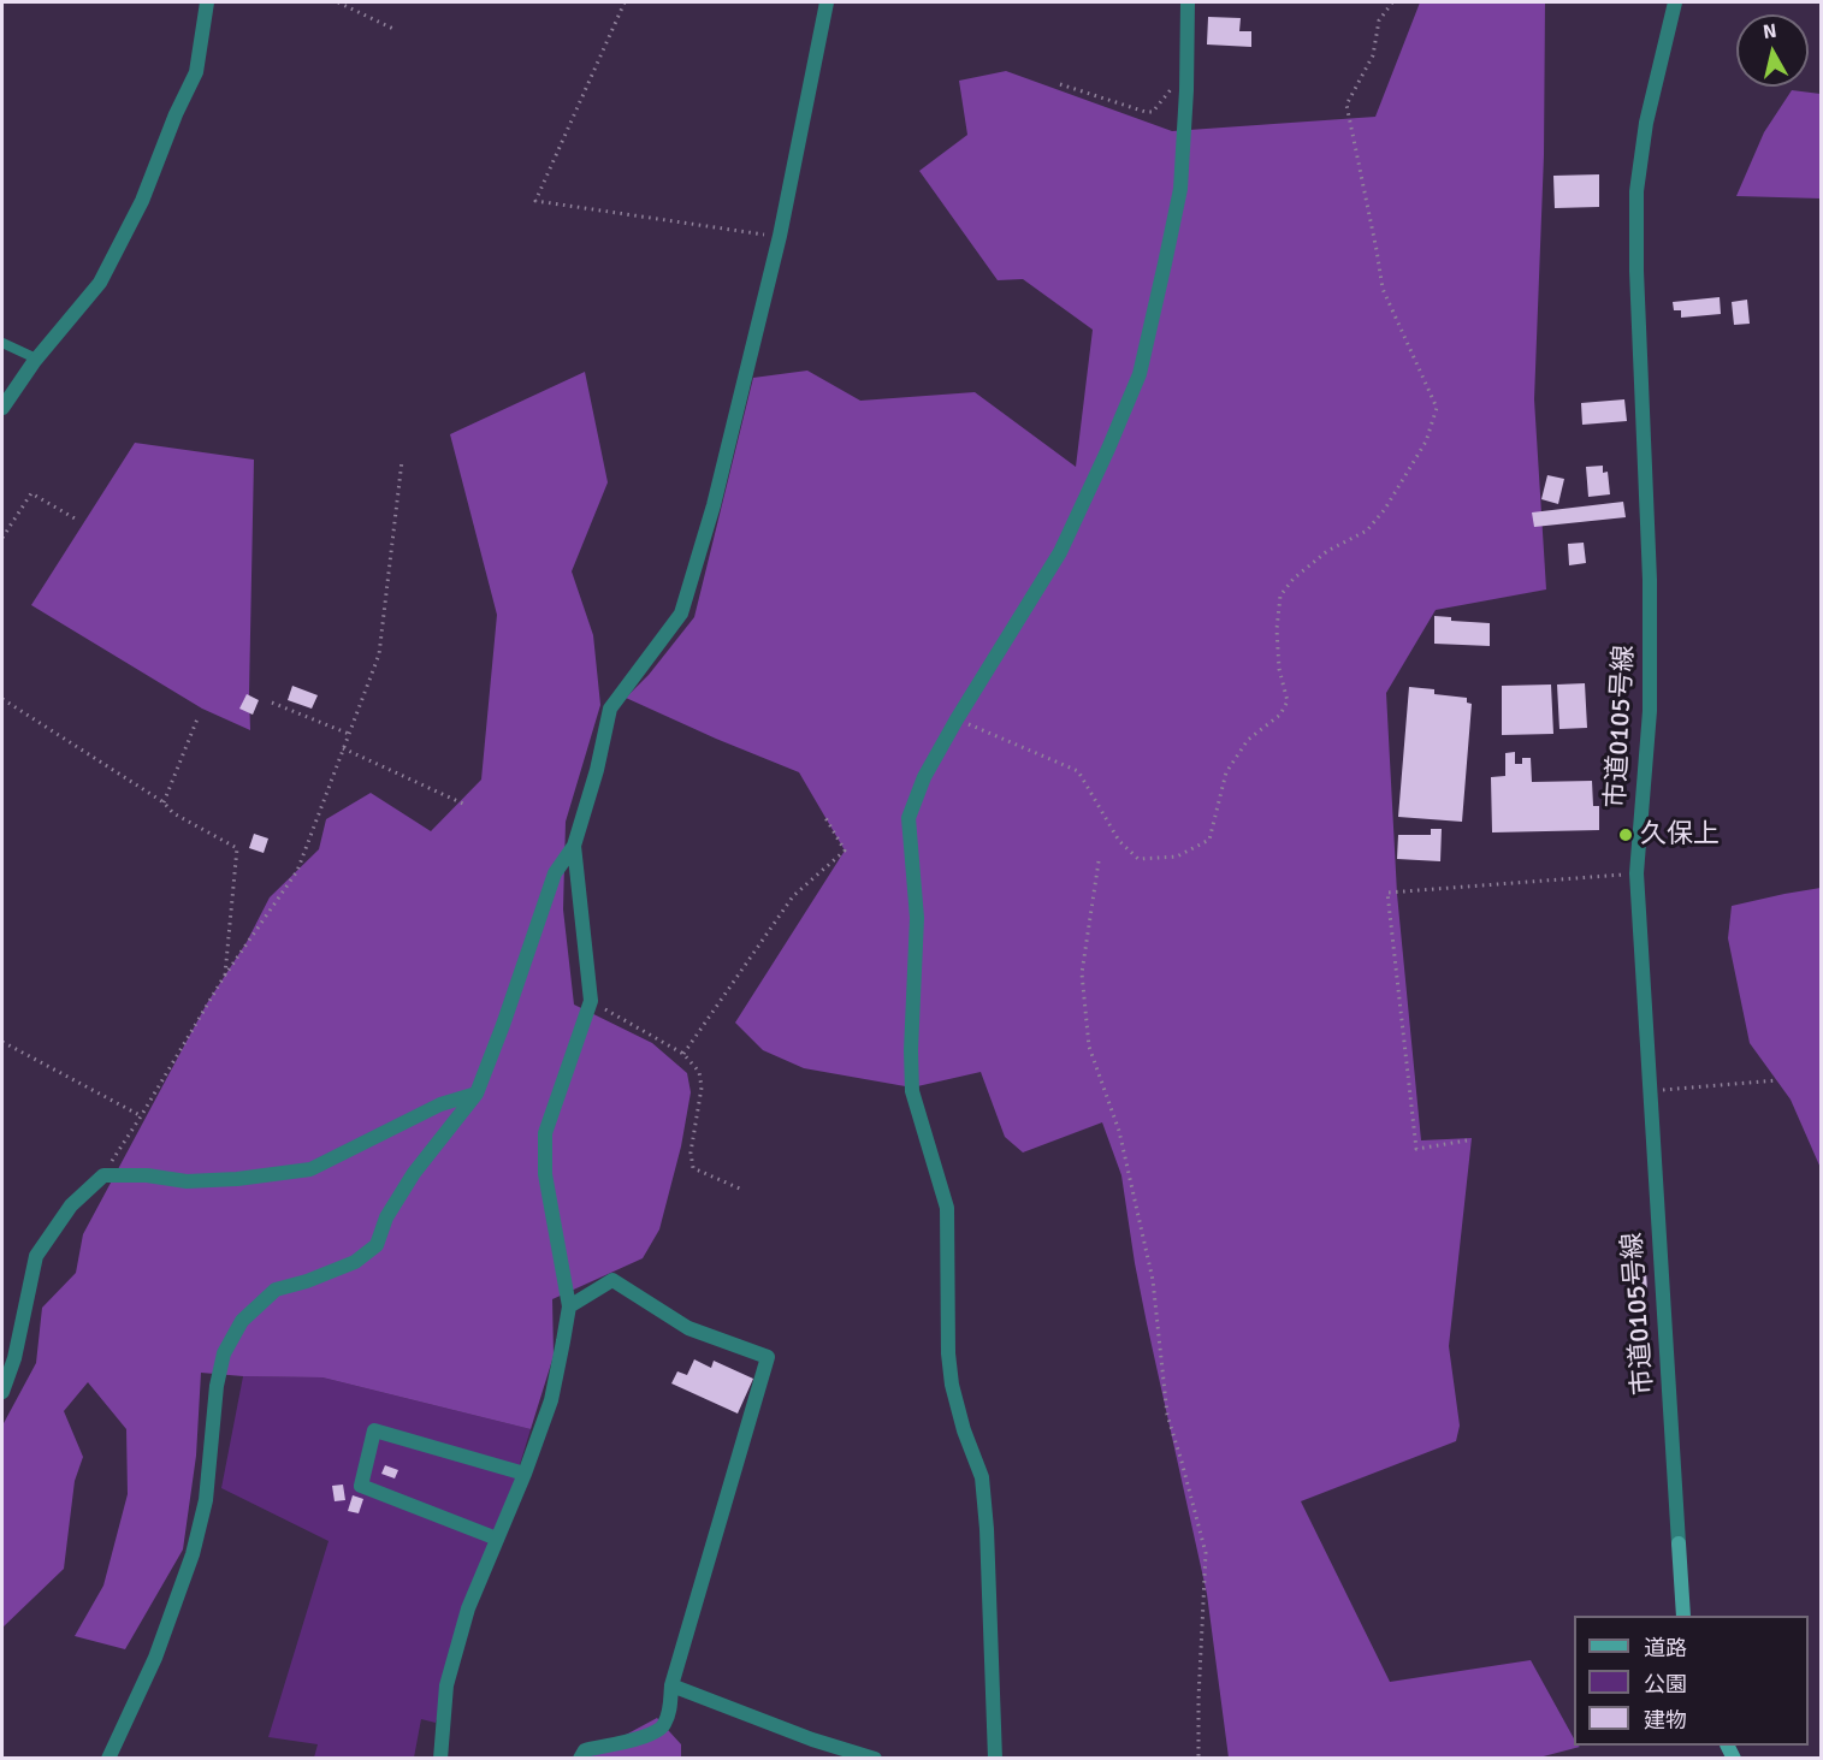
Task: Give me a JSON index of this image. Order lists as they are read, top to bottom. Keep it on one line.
{"streets":{"street":["市道0105号線"]},"places":["久保上"],"legend":["道路","公園","建物"],"north":"top"}
